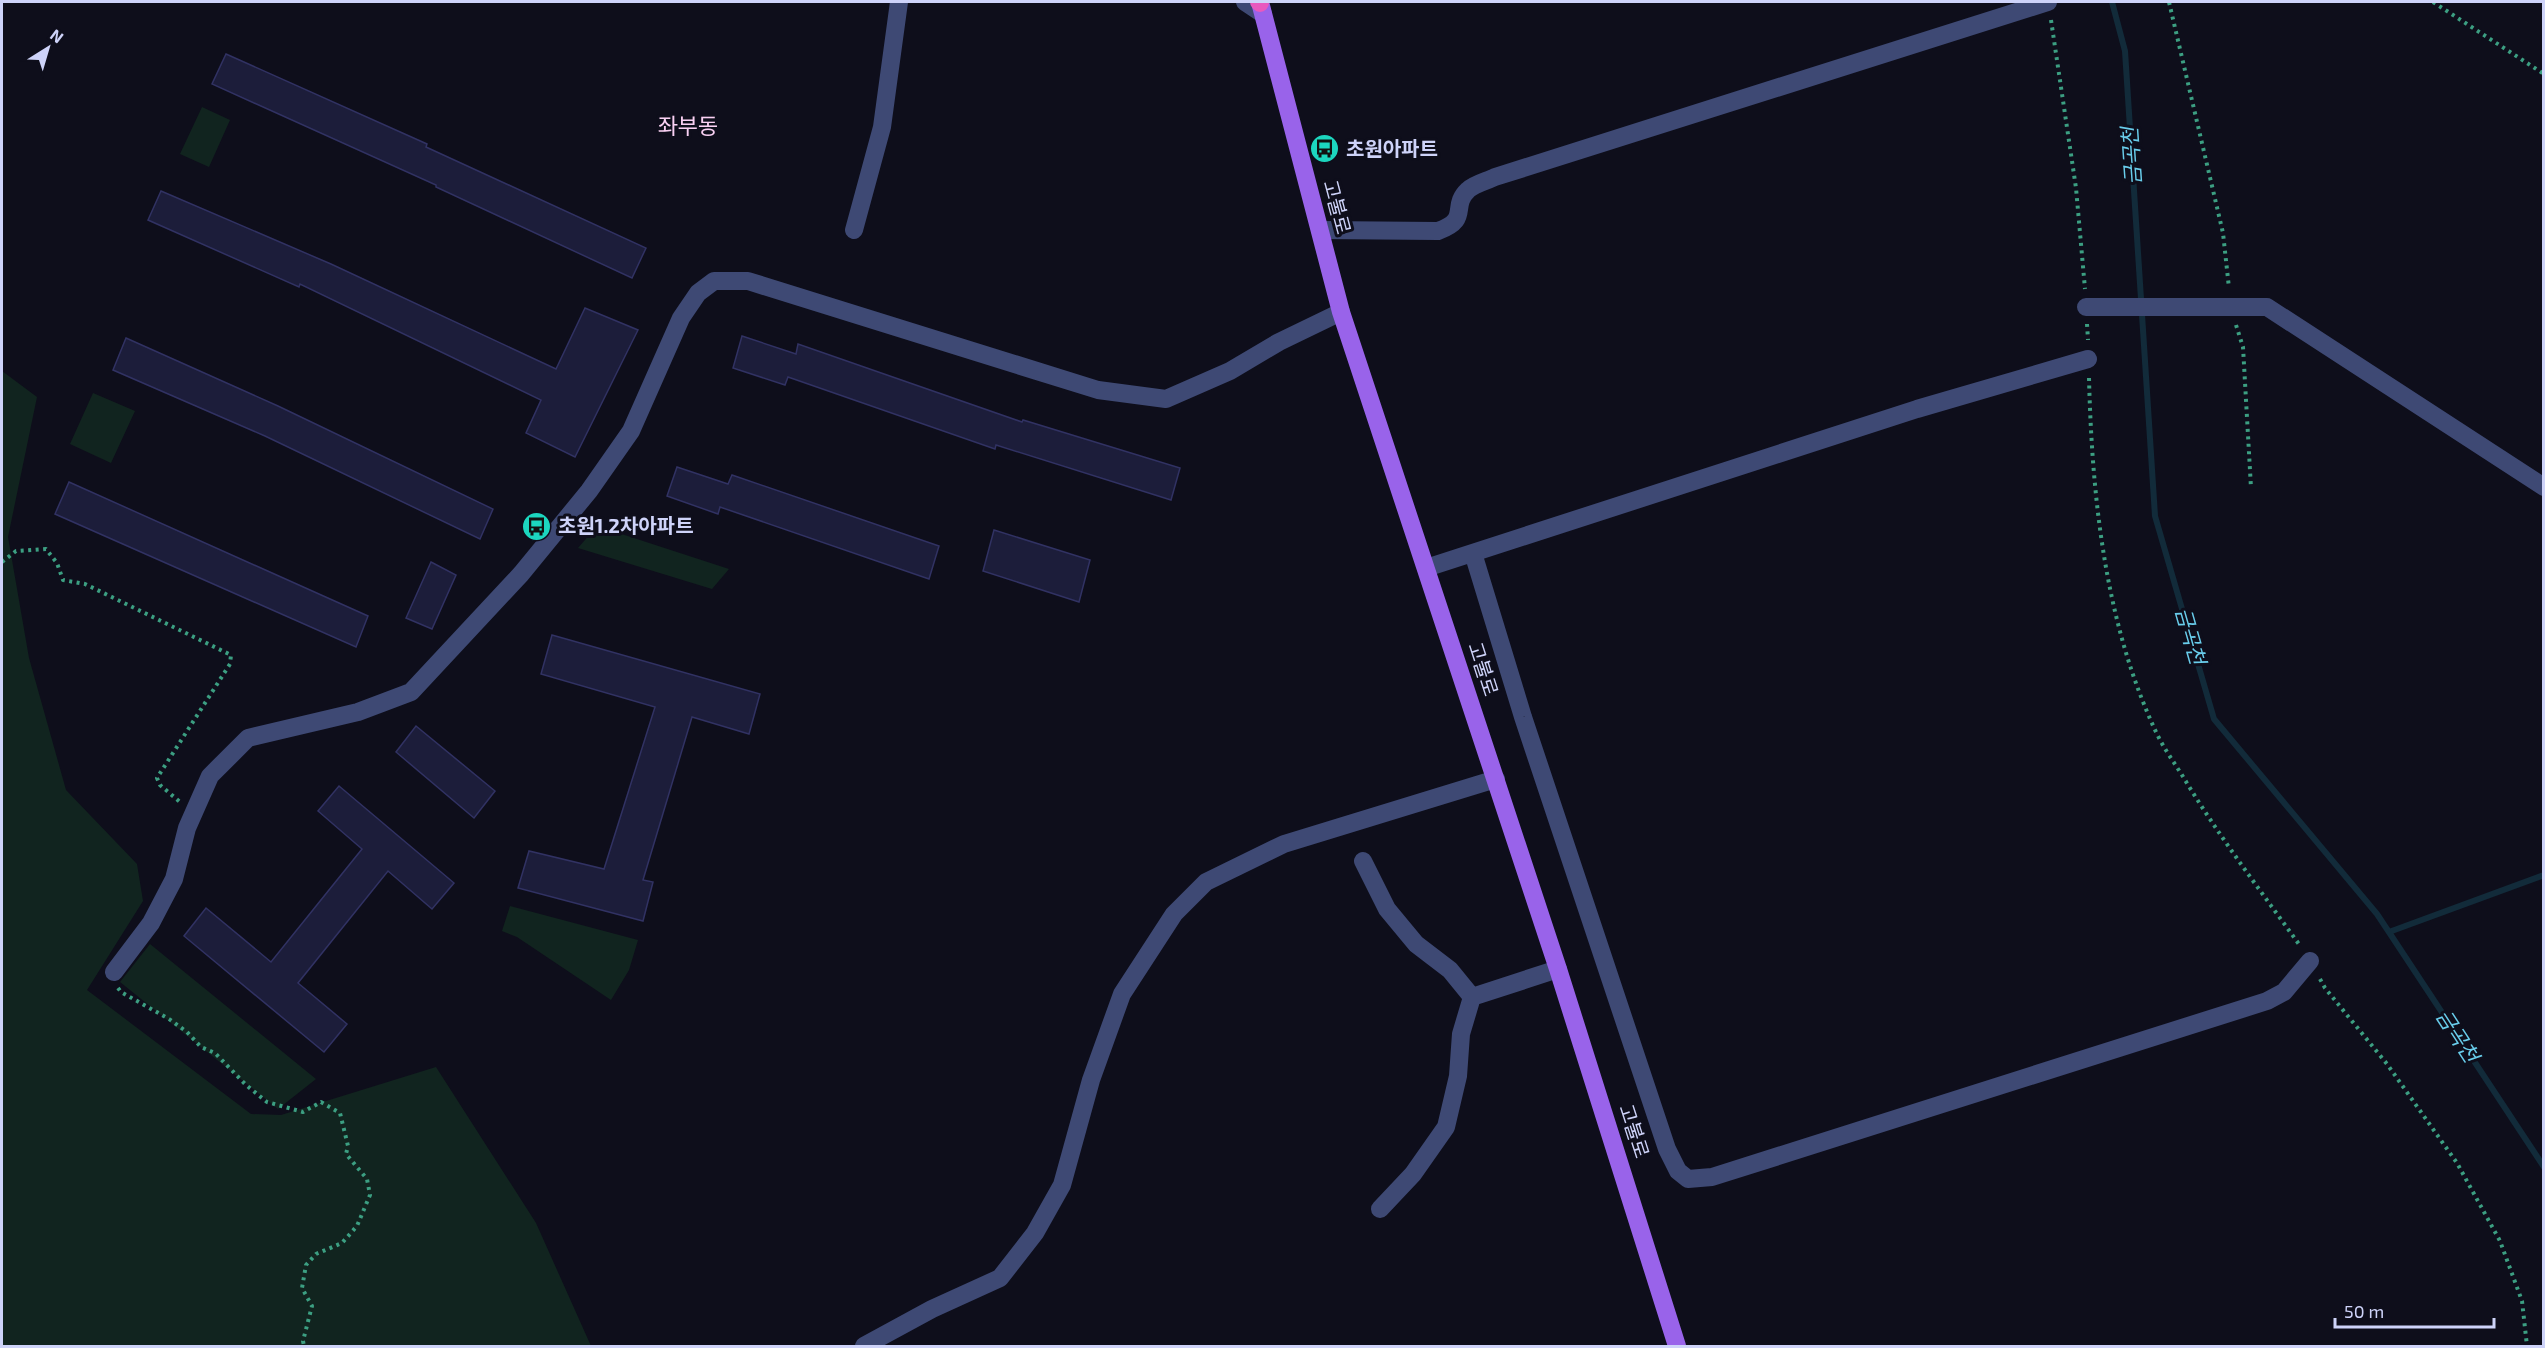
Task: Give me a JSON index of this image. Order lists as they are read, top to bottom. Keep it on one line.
{"streets":{"main road":["고불로"]},"districts":["좌부동"],"water":["금곡천"],"places":{"bus stop":["초원아파트","초원1.2차아파트"]},"scale_bar":"50 m","north":"top right"}
